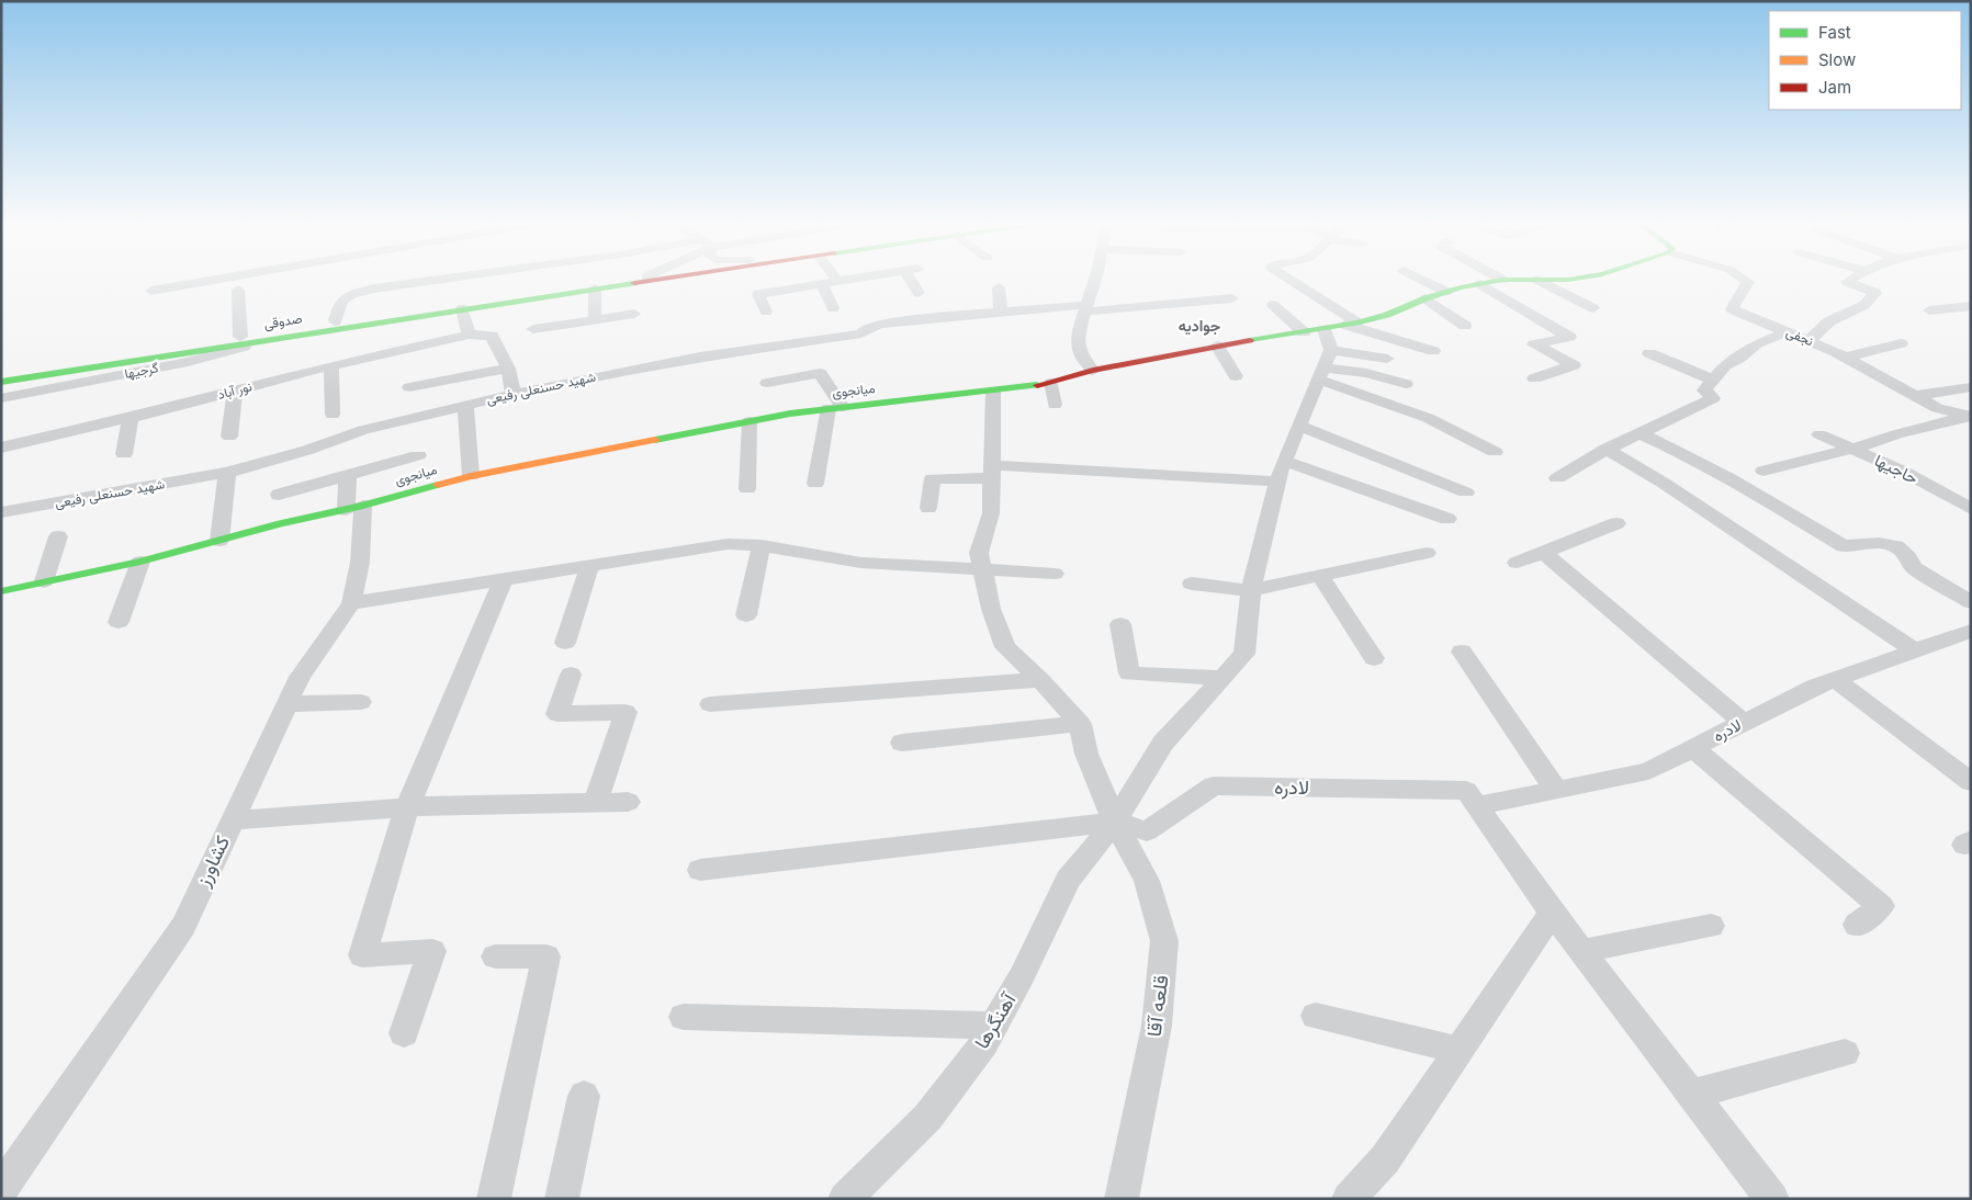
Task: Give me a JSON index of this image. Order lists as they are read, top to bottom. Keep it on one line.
{"streets":{"main road":["صدوقی","میانجوی"],"street":["نجفی","گرجیها","شهید حسنعلی رفیعی","نور آباد","حاجیها","لادره","کشاورز","قلعه آقا","آهنگرها"]},"crossings":[["صدوقی","گرجیها"],["میانجوی","کشاورز"],["لادره","قلعه آقا"],["لادره","آهنگرها"],["قلعه آقا","آهنگرها"]],"districts":["جوادیه"],"legend":["Fast","Slow","Jam"]}
